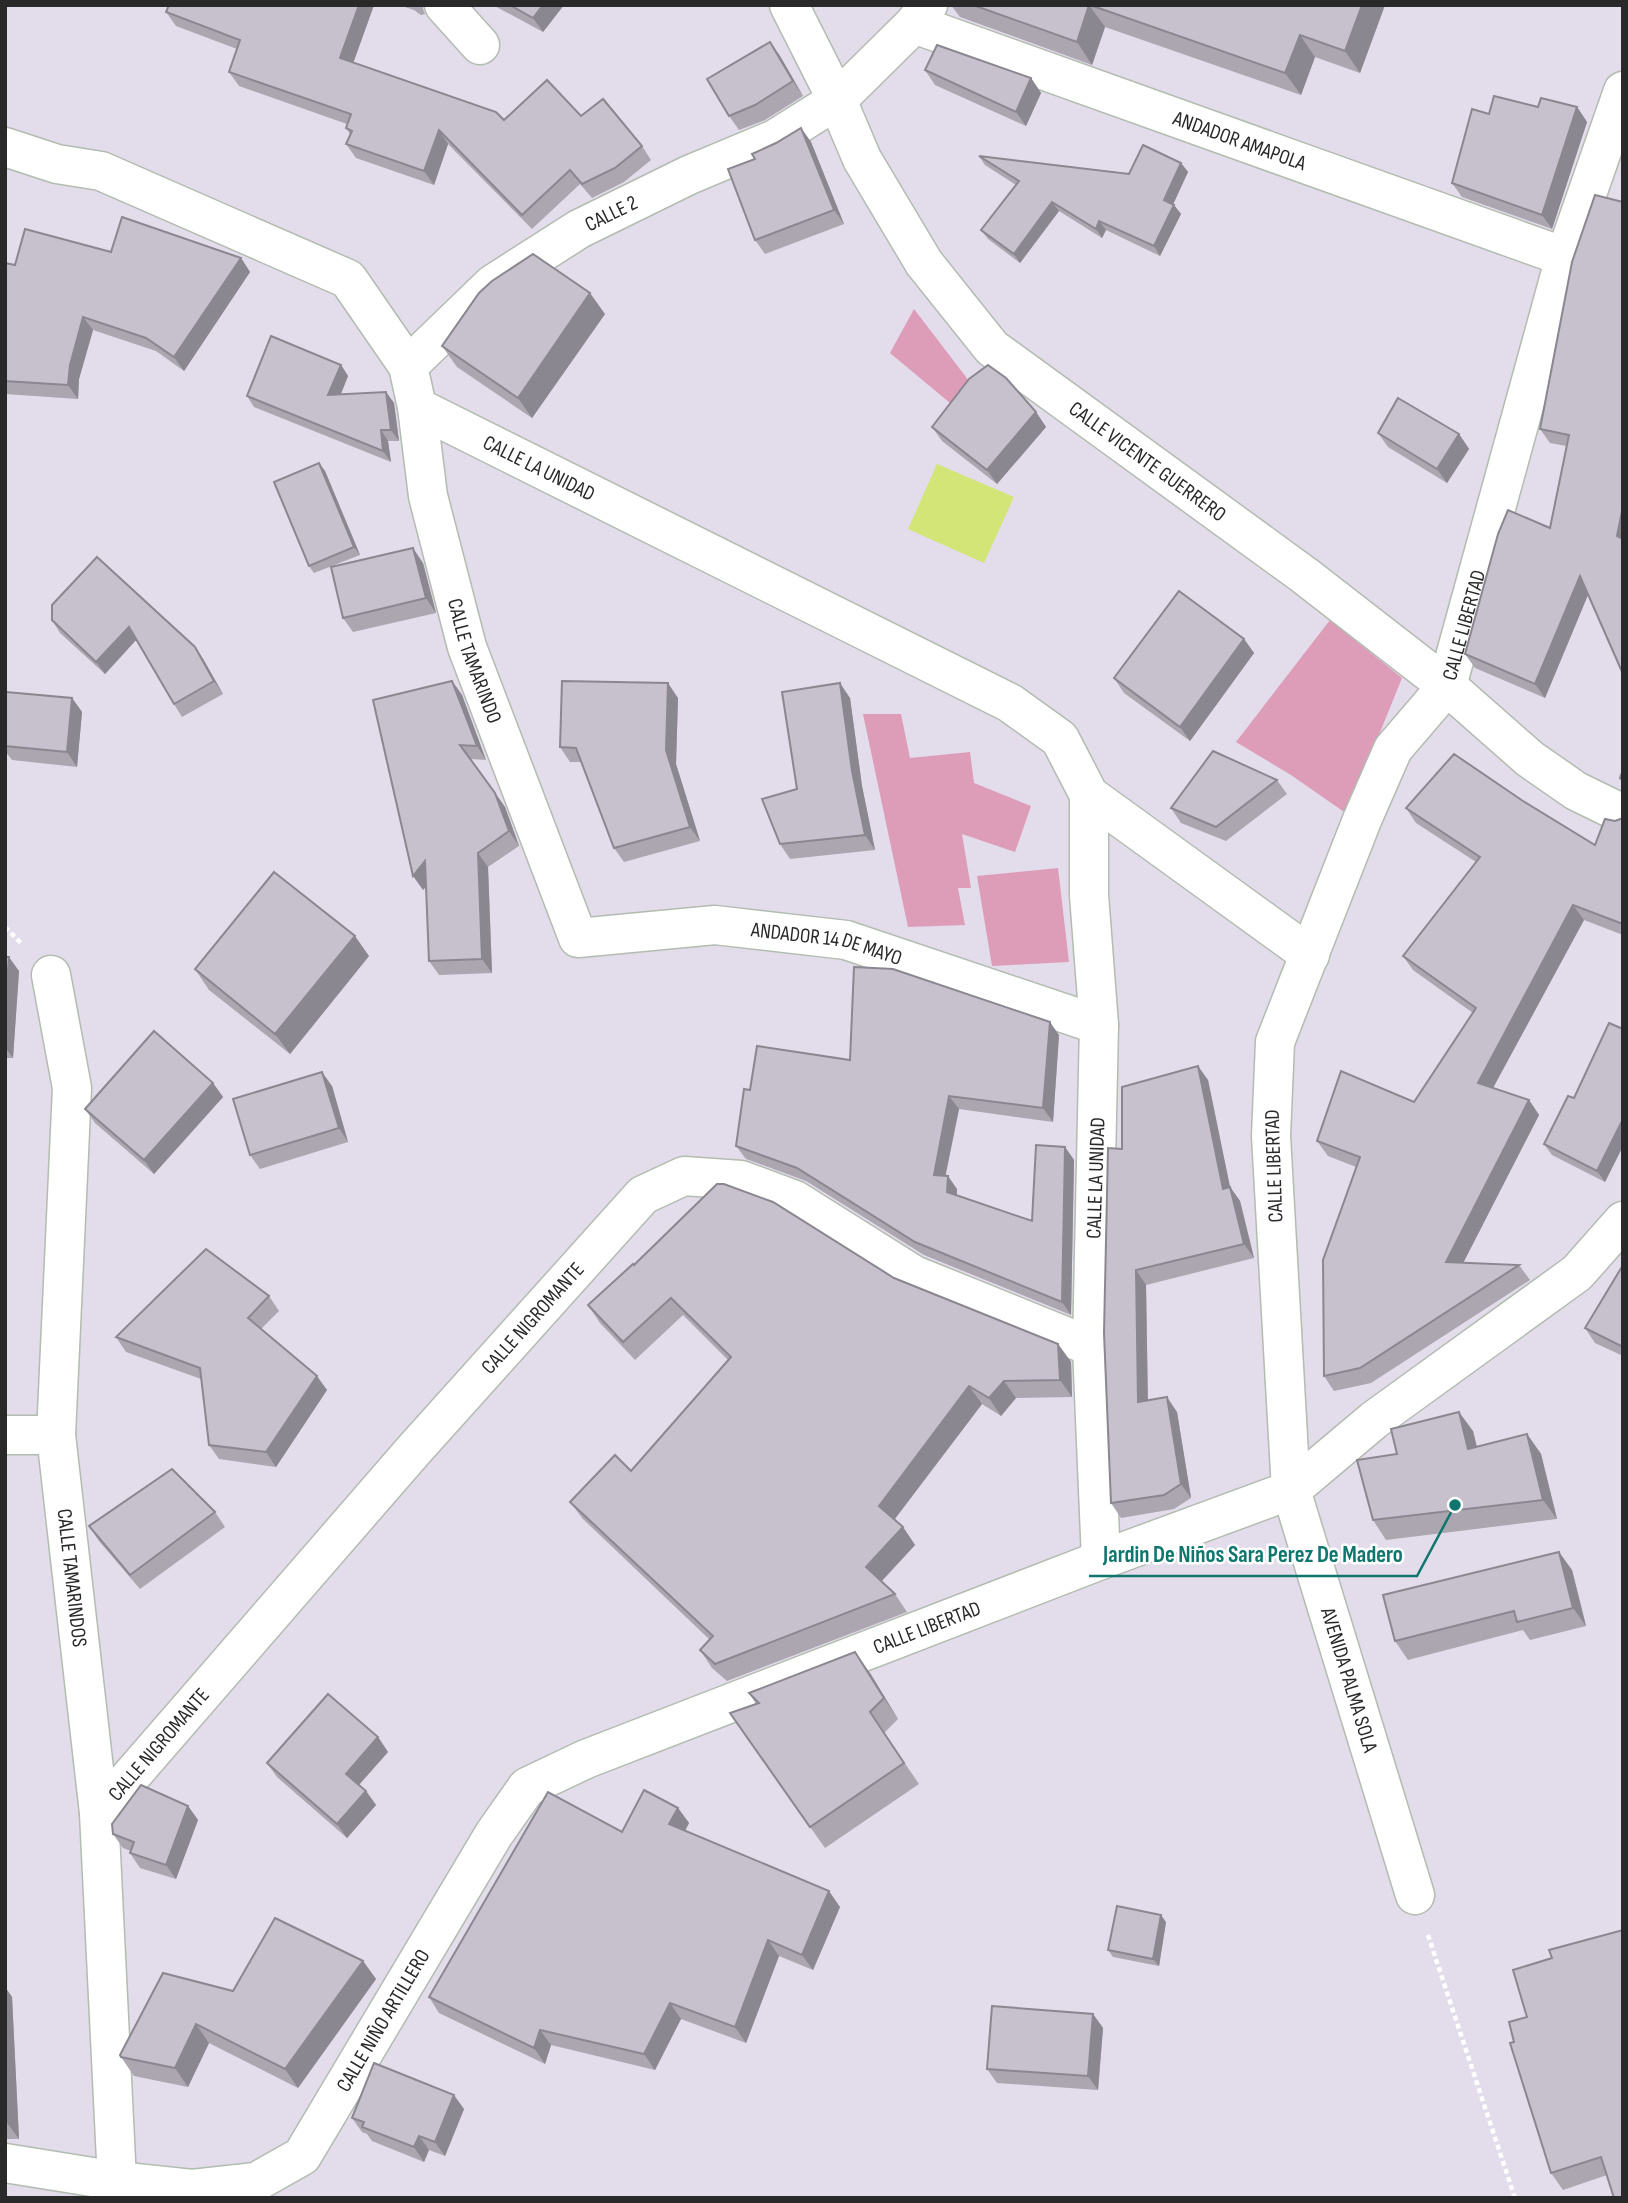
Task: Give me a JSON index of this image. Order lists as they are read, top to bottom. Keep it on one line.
{"streets":{"street":["ANDADOR AMAPOLA","CALLE 2","CALLE VICENTE GUERRERO","CALLE LA UNIDAD","CALLE LIBERTAD","CALLE TAMARINDO","ANDADOR 14 DE MAYO","CALLE NIGROMANTE","CALLE TAMARINDOS","AVENIDA PALMA SOLA","CALLE NIÑO ARTILLERO"]},"crossings":[["ANDADOR AMAPOLA","CALLE 2"],["ANDADOR AMAPOLA","CALLE LIBERTAD"],["CALLE 2","CALLE VICENTE GUERRERO"],["CALLE VICENTE GUERRERO","CALLE LIBERTAD"],["CALLE LA UNIDAD","CALLE LIBERTAD"],["CALLE LA UNIDAD","CALLE TAMARINDO"],["CALLE LA UNIDAD","ANDADOR 14 DE MAYO"],["CALLE LA UNIDAD","CALLE NIGROMANTE"],["CALLE LIBERTAD","AVENIDA PALMA SOLA"],["CALLE LIBERTAD","CALLE NIÑO ARTILLERO"],["CALLE TAMARINDO","ANDADOR 14 DE MAYO"],["CALLE NIGROMANTE","CALLE TAMARINDOS"],["CALLE TAMARINDOS","CALLE NIÑO ARTILLERO"]],"places":["Jardin De Niños Sara Perez De Madero"]}
